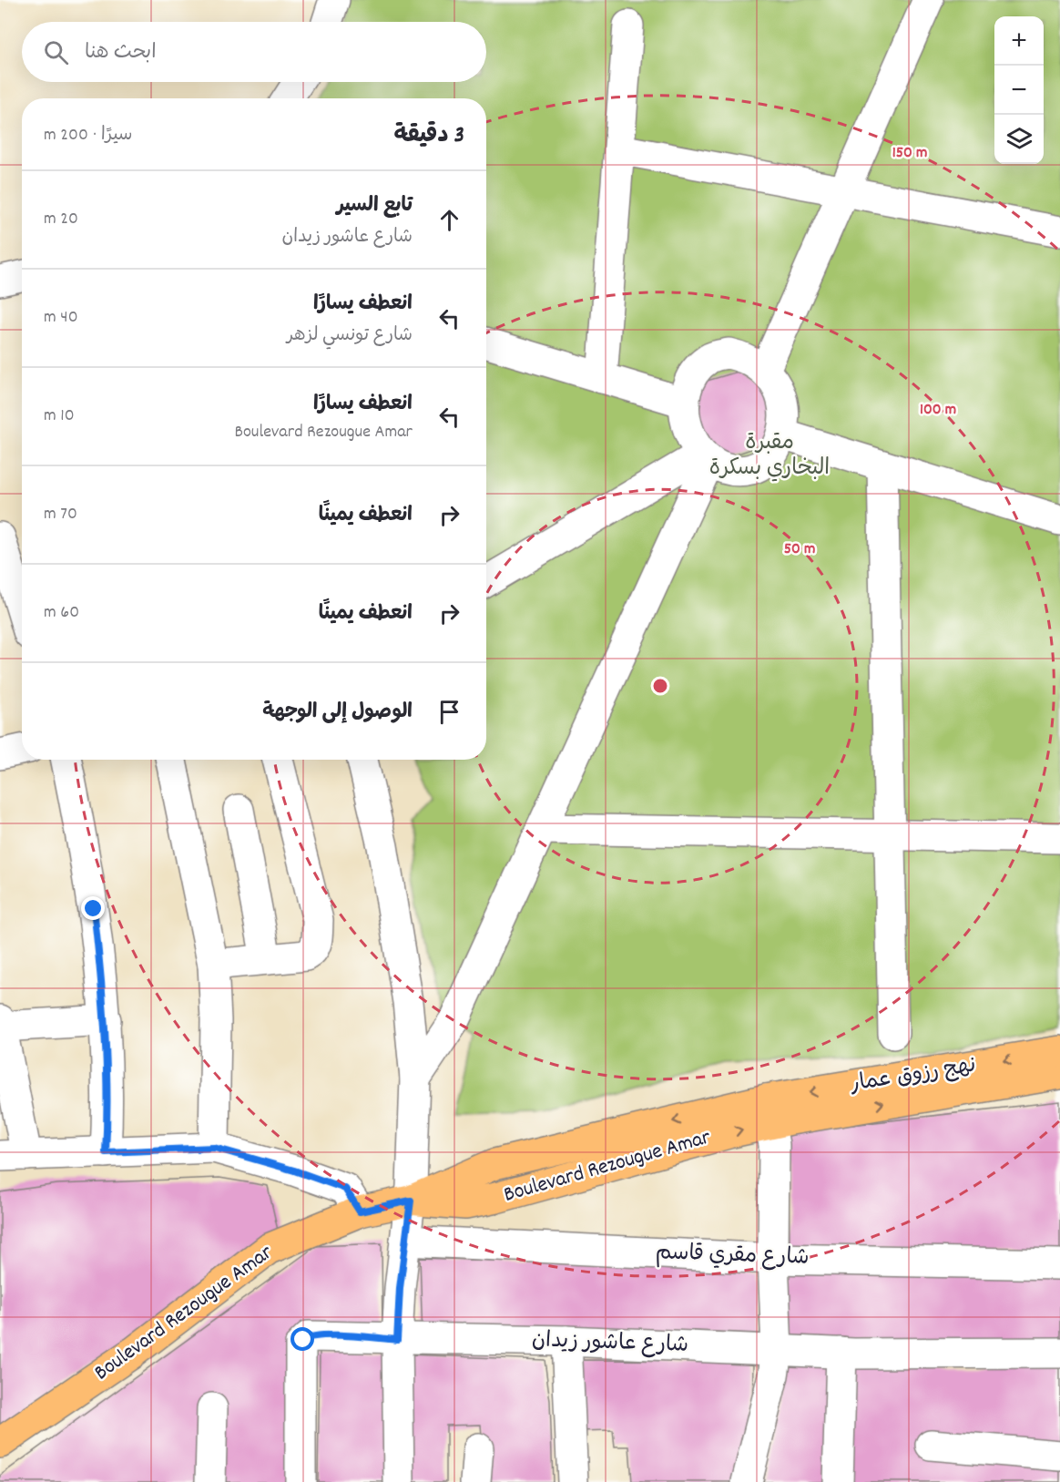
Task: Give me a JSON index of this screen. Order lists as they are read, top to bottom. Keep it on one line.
{"streets":{"main road":["نهج رزوق عمار","Boulevard Rezougue Amar"],"street":["شارع مقري قاسم","شارع عاشور زيدان"]},"crossings":[["نهج رزوق عمار","Boulevard Rezougue Amar"],["Boulevard Rezougue Amar","شارع مقري قاسم"]],"parks":["مقبرة البخاري بسكرة"],"page":{"map_buttons":["+","−"],"search":"ابحث هنا","heading":["3 دقيقة","سيرًا · 200 m"],"list":[["تابع السير","شارع عاشور زيدان","20 m"],["انعطف يسارًا","شارع تونسي لزهر","40 m"],["انعطف يسارًا","Boulevard Rezougue Amar","10 m"],["انعطف يمينًا","70 m"],["انعطف يمينًا","60 m"],"الوصول إلى الوجهة"]},"rings":["150 m","100 m","50 m"]}
